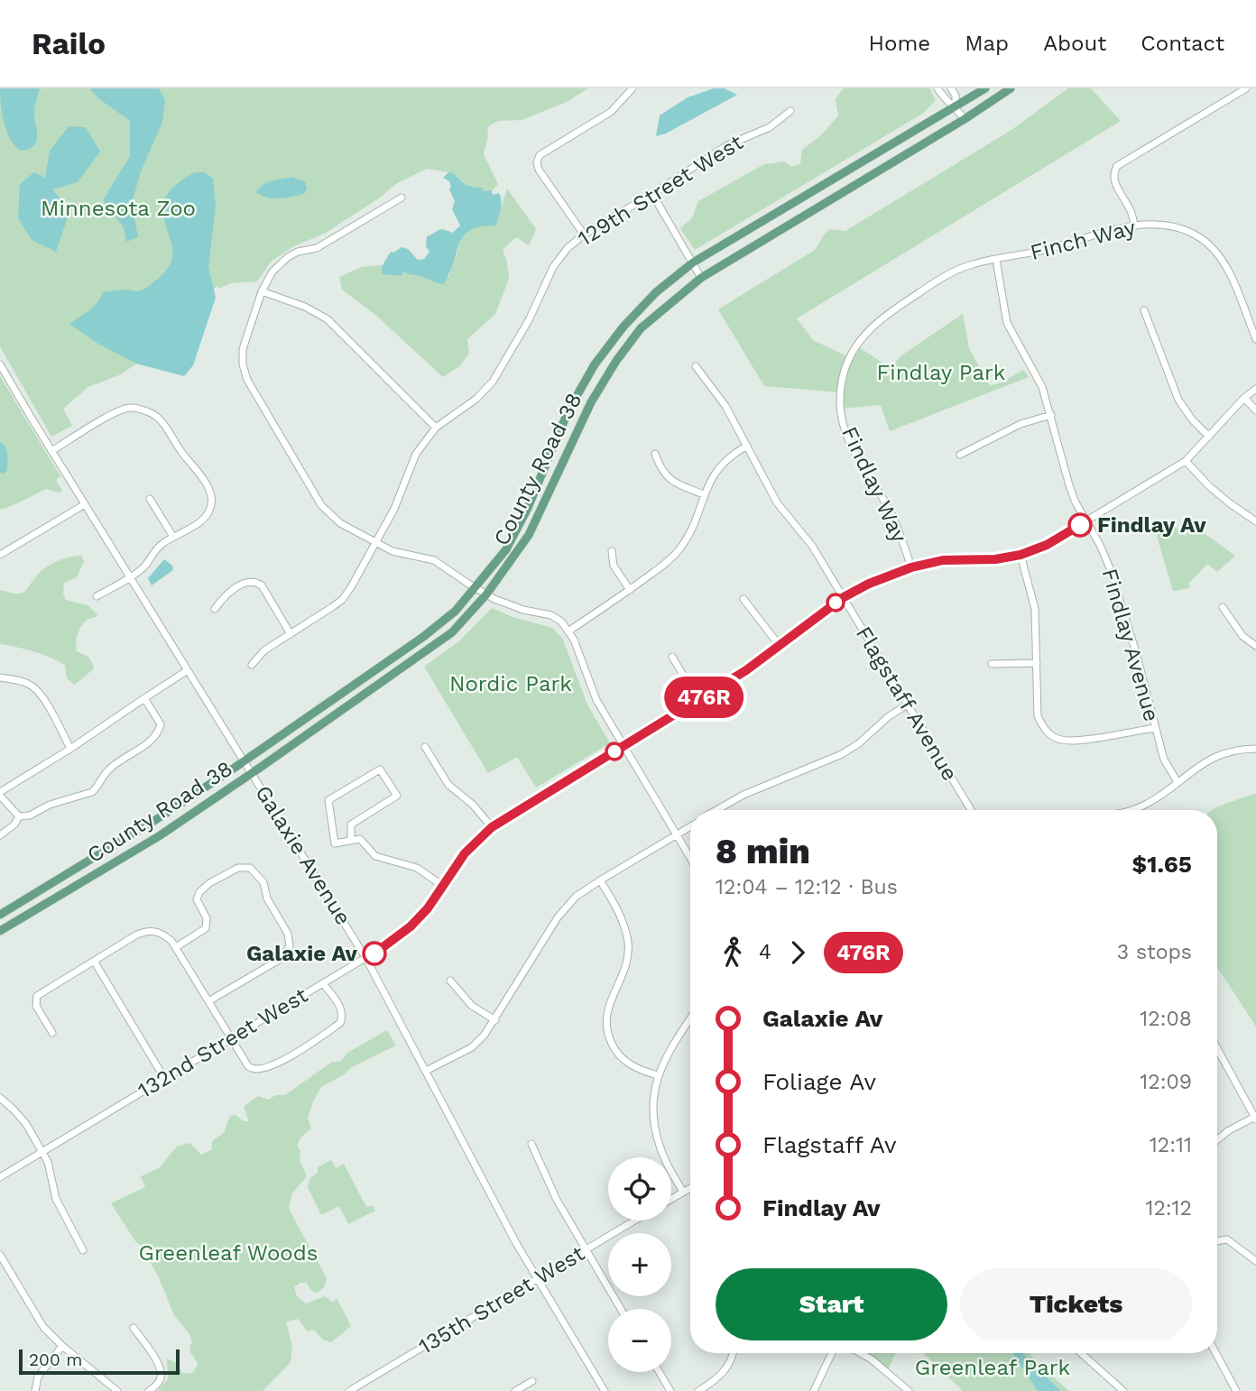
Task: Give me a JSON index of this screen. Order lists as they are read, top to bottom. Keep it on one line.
{"streets":{"main road":["County Road 38"],"street":["129th Street West","Finch Way","Findlay Way","Findlay Avenue","Flagstaff Avenue","Galaxie Avenue","132nd Street West","135th Street West"]},"crossings":[["Finch Way","Findlay Way"],["Finch Way","Findlay Avenue"],["County Road 38","Galaxie Avenue"],["Findlay Way","Findlay Avenue"],["Findlay Way","132nd Street West"],["Findlay Avenue","132nd Street West"],["Flagstaff Avenue","132nd Street West"],["Galaxie Avenue","132nd Street West"],["Galaxie Avenue","135th Street West"]],"parks":["Minnesota Zoo","Findlay Park","Nordic Park","Greenleaf Woods","Greenleaf Park"],"places":["Findlay Av","Galaxie Av"],"lines":["bus line 476R"],"scale_bar":"200 m","page":{"header":"Railo","nav":["Home","Map","About","Contact"],"on_map":"476R","heading":["8 min","12:04 – 12:12 · Bus","$1.65"],"legs":["4","476R","3 stops"],"list":[{"name":"Galaxie Av","value":"12:08"},{"name":"Foliage Av","value":"12:09"},{"name":"Flagstaff Av","value":"12:11"},{"name":"Findlay Av","value":"12:12"}],"map_buttons":["+","−"],"buttons":["Start","Tickets"],"scale":"200 m"}}
